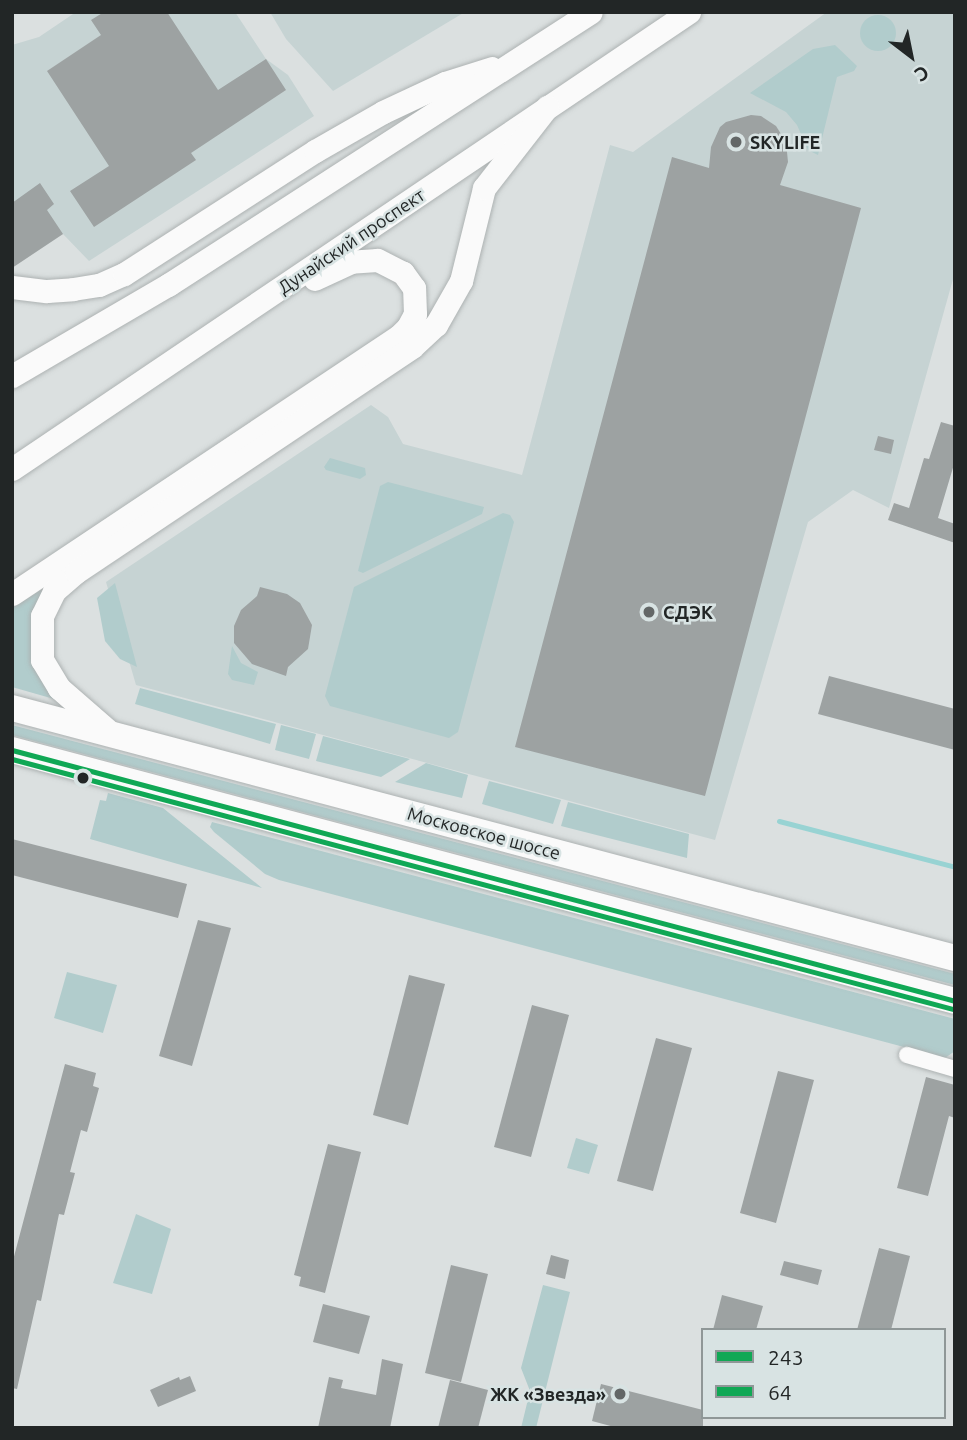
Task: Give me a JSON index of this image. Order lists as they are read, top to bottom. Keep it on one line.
{"streets":{"main road":["Дунайский проспект","Московское шоссе"]},"places":["SKYLIFE","СДЭК","ЖК «Звезда»"],"lines":["transit line 243","transit line 64"],"legend":["243","64"],"north":"bottom right"}
